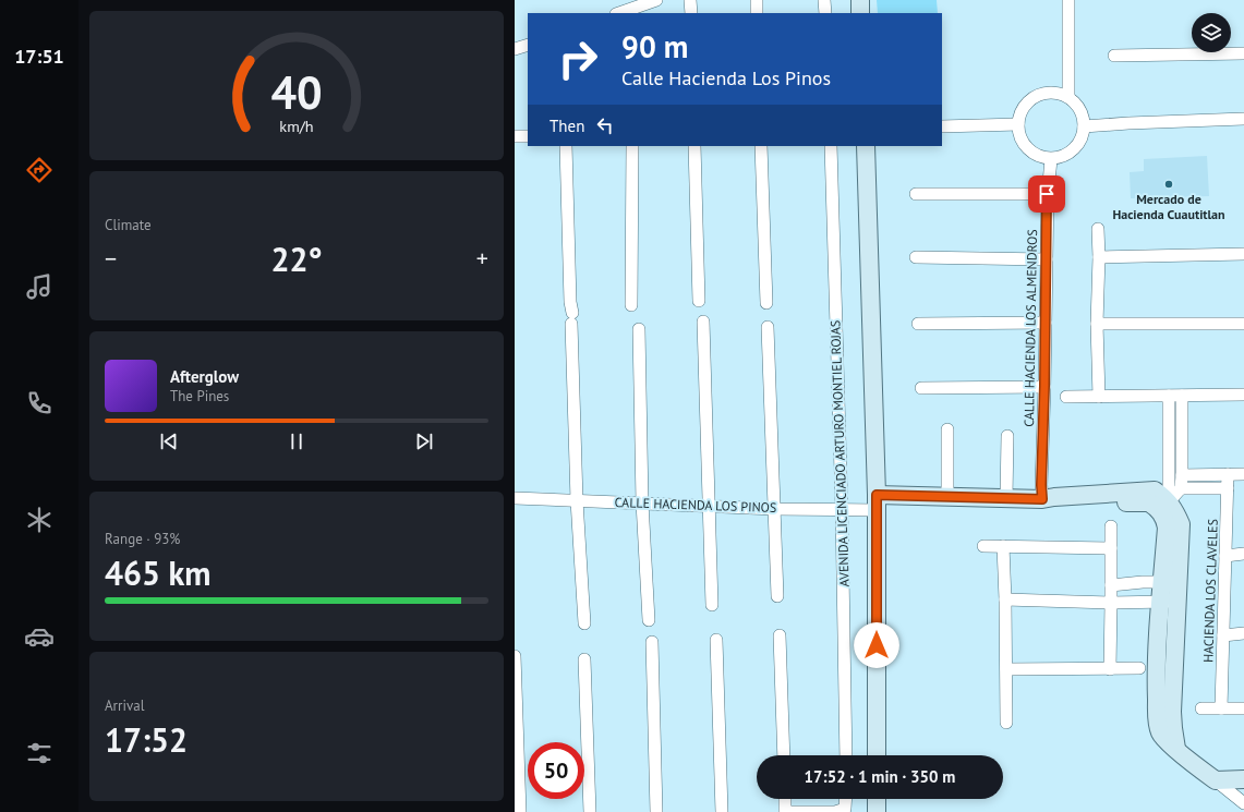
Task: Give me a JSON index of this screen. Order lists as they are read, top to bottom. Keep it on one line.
{"streets":{"main road":["CALLE HACIENDA LOS PINOS"],"street":["CALLE HACIENDA LOS ALMENDROS","AVENIDA LICENCIADO ARTURO MONTIEL ROJAS","HACIENDA LOS CLAVELES"]},"crossings":[["CALLE HACIENDA LOS ALMENDROS","CALLE HACIENDA LOS PINOS"],["AVENIDA LICENCIADO ARTURO MONTIEL ROJAS","CALLE HACIENDA LOS PINOS"]],"places":["Mercado de Hacienda Cuautitlan"],"page":{"tabs":"17:51","turn":["90 m","Calle Hacienda Los Pinos"],"then":"Then","tile":["Climate",["Range · 93%","465 km"],["Arrival","17:52"]],"heat":["−","22°","+"],"song":["Afterglow","The Pines"],"limit":"50","trip":"17:52 · 1 min · 350 m","gauge":["40","km/h"]}}
